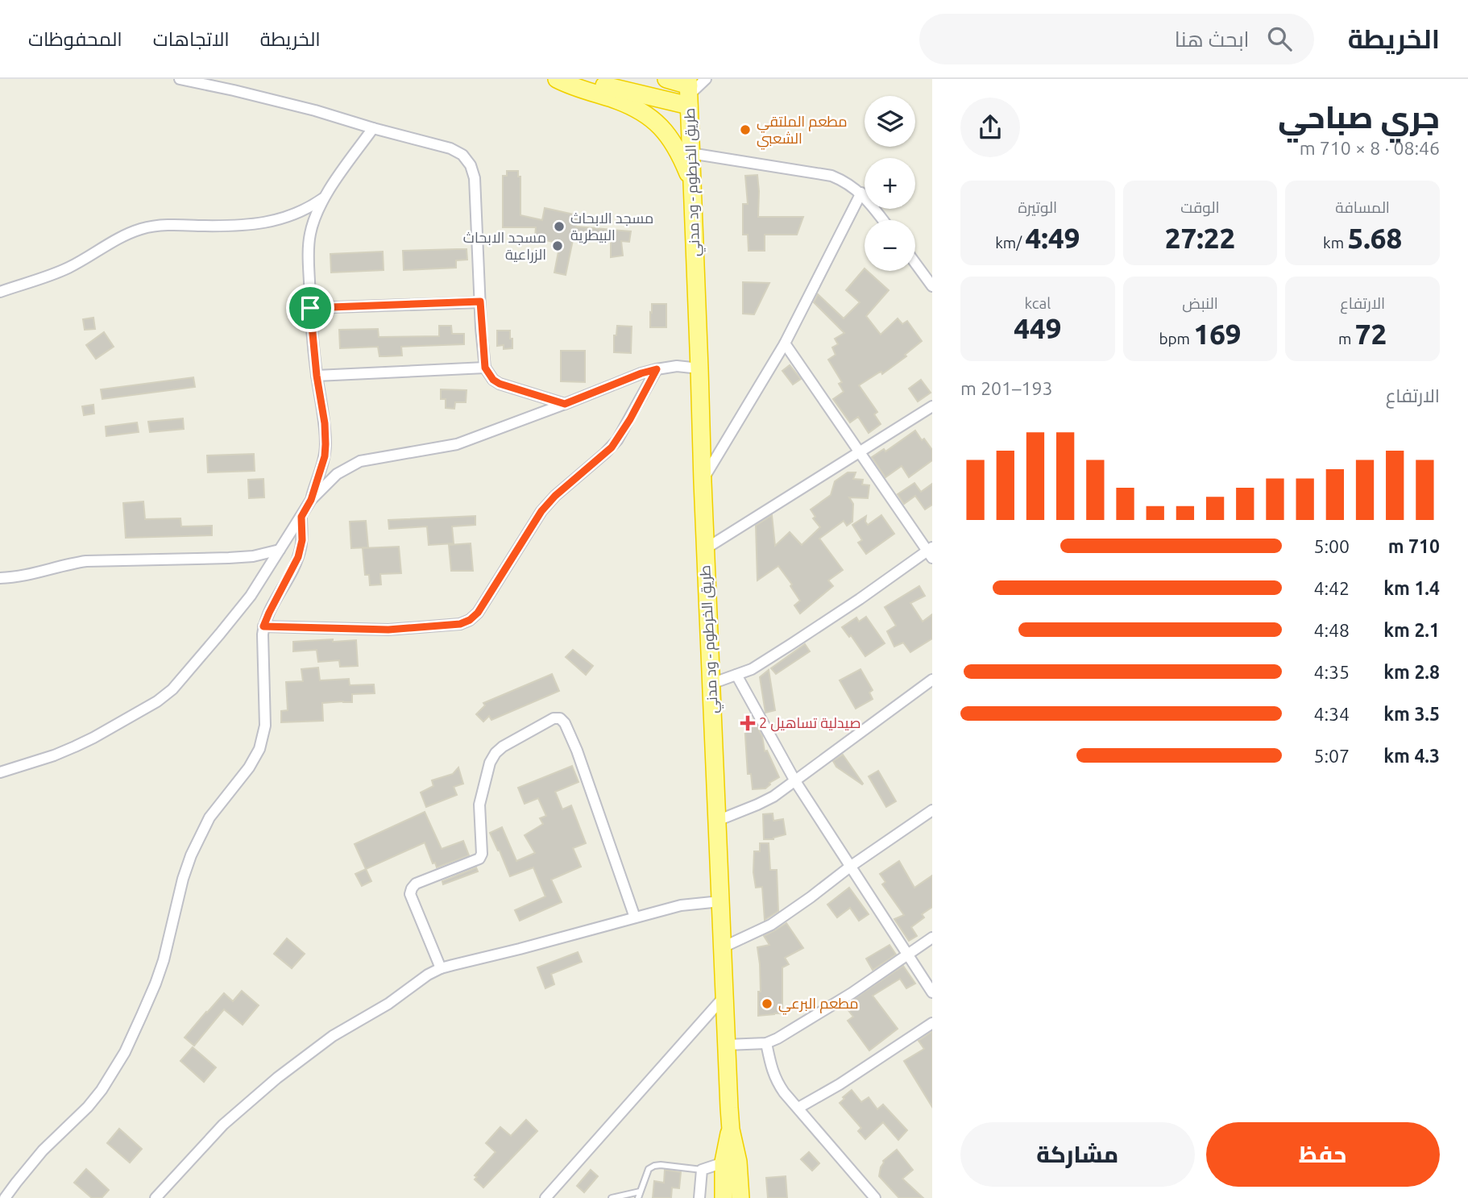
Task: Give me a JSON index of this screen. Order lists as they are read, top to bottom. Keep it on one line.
{"streets":{"highway":["طريق الخرطوم - ود مدني"]},"places":{"other":["مطعم الملتقي الشعبي","مسجد الابحاث البيطرية","مسجد الابحاث الزراعية","مطعم البرعي"],"health":["صيدلية تساهيل 2"]},"page":{"header":"الخريطة","search":"ابحث هنا","nav":["الخريطة","الاتجاهات","المحفوظات"],"heading":["جري صباحي","08:46 · 8 × 710 m"],"map_buttons":["+","−"],"stats":[["المسافة","5.68 km"],["الوقت","27:22"],["الوتيرة","4:49 /km"],["الارتفاع","72 m"],["النبض","169 bpm"],["kcal","449"]],"chart":["الارتفاع","193–201 m"],"list":[{"name":"710 m","note":"5:00"},{"name":"1.4 km","note":"4:42"},{"name":"2.1 km","note":"4:48"},{"name":"2.8 km","note":"4:35"},{"name":"3.5 km","note":"4:34"},{"name":"4.3 km","note":"5:07"}],"buttons":["حفظ","مشاركة"]}}
